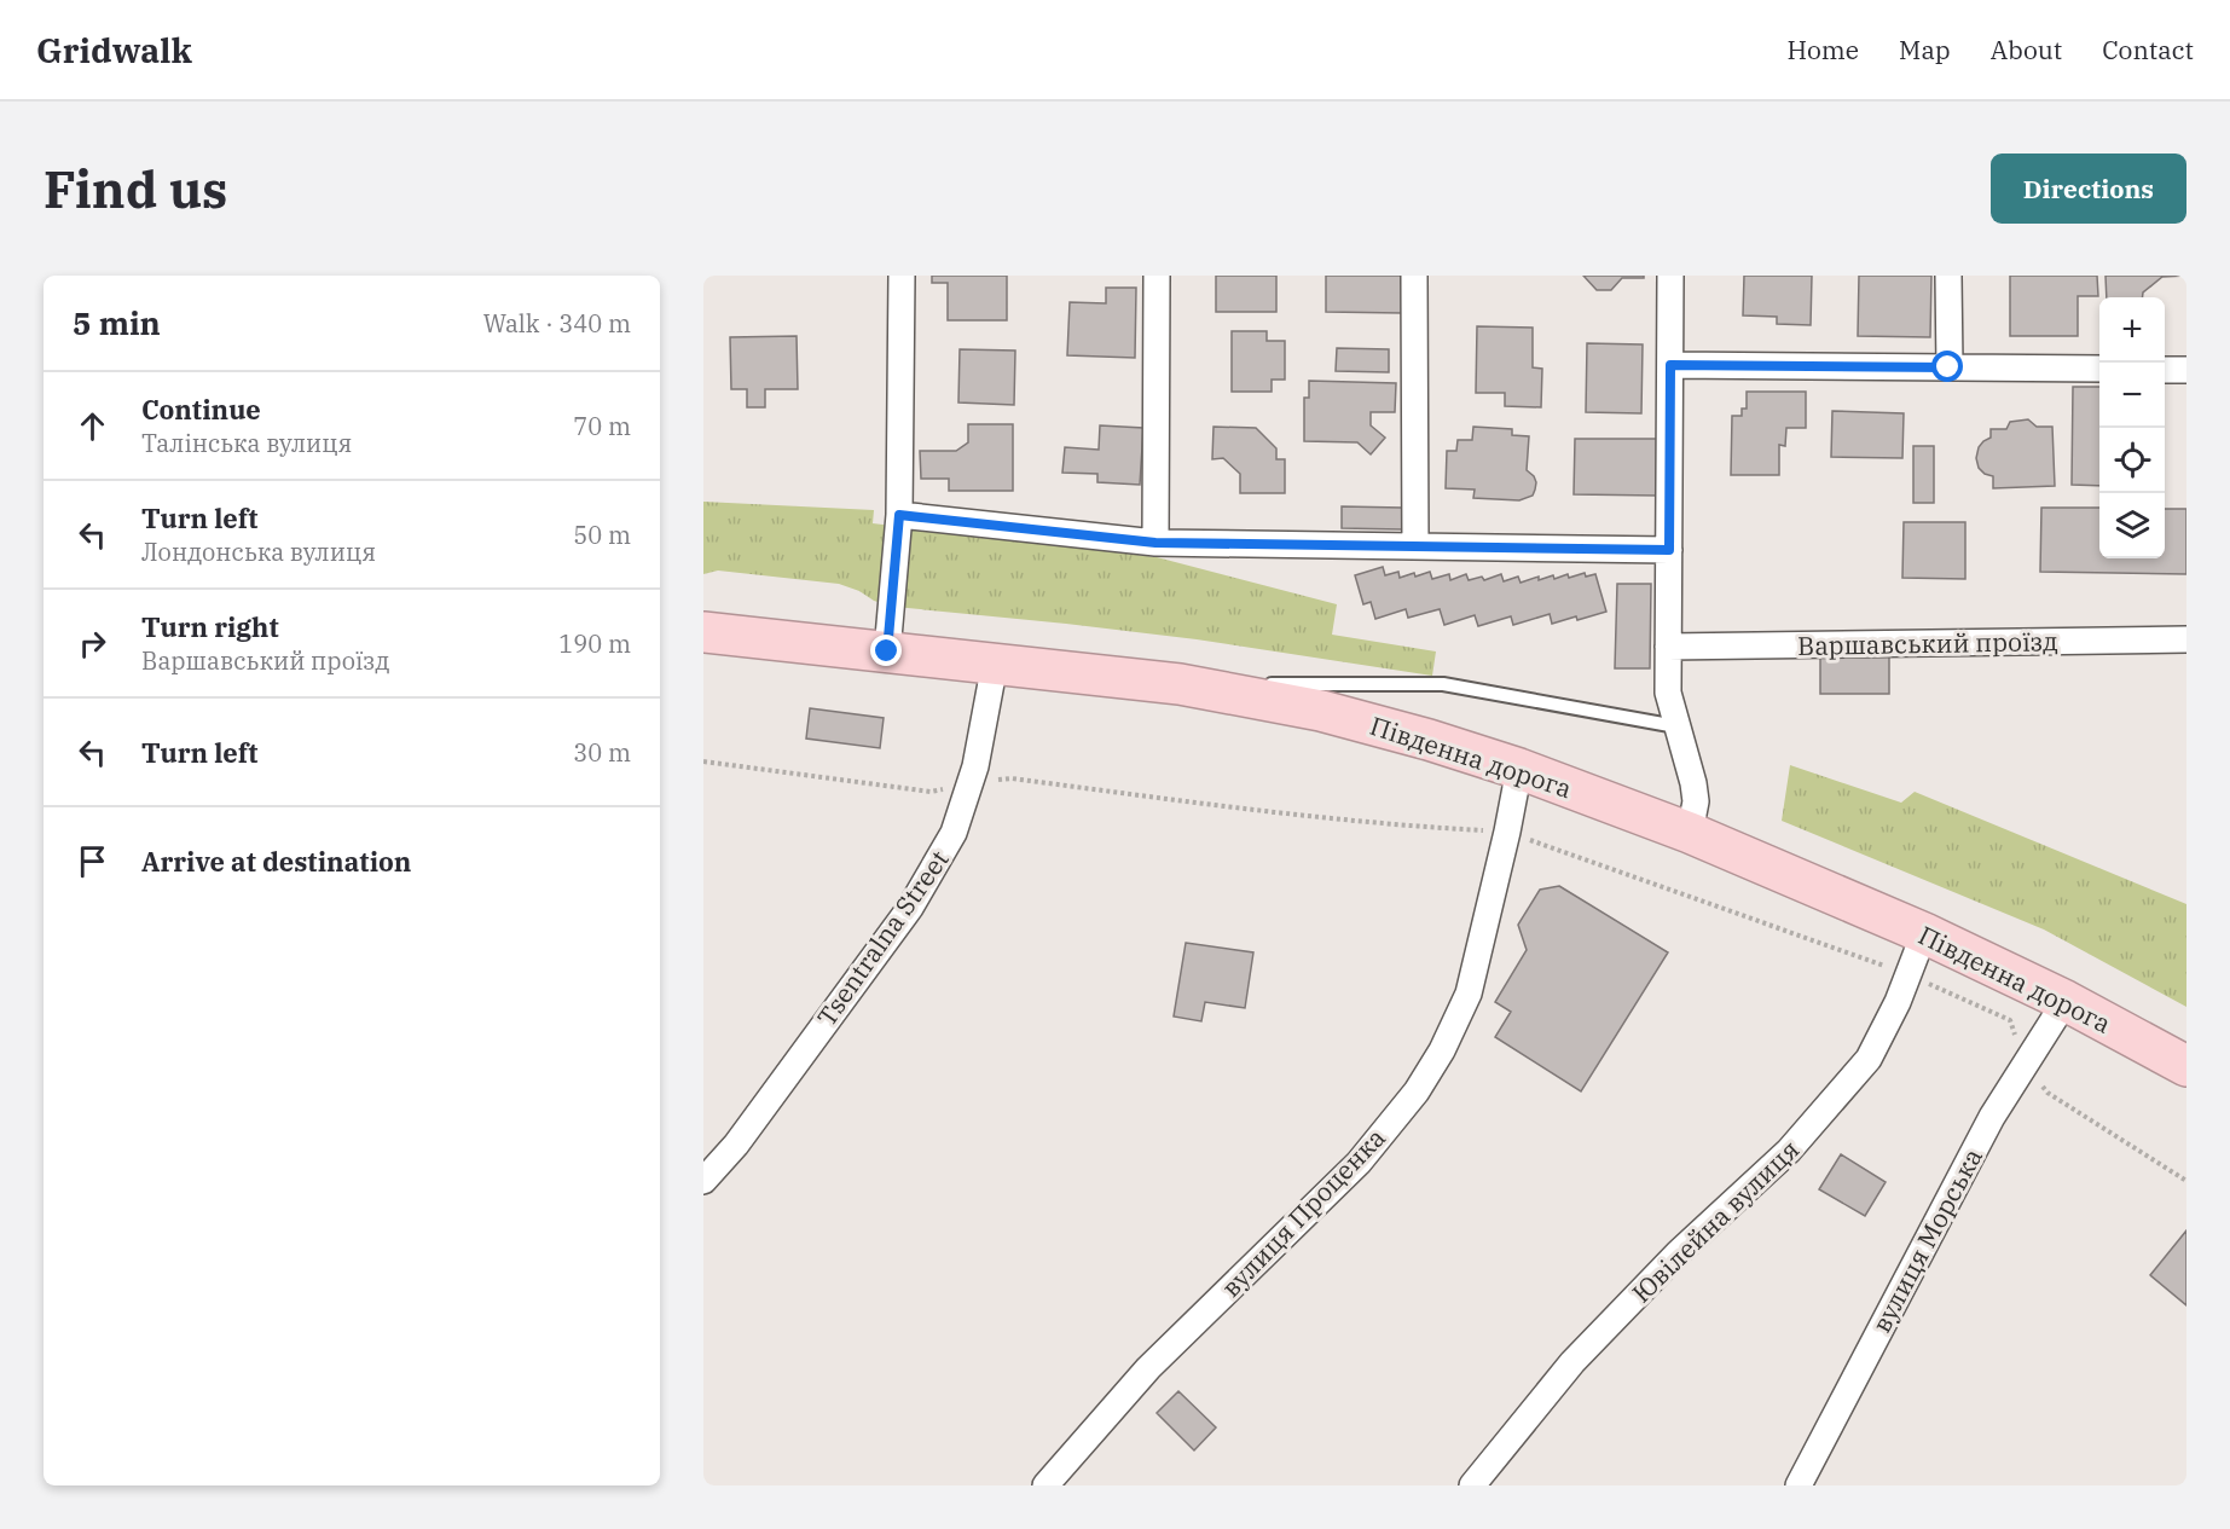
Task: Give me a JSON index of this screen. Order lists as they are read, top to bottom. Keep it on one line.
{"streets":{"highway":["Південна дорога"],"street":["Варшавський проїзд","Tsentralna Street","вулиця Проценка","Ювілейна вулиця","вулиця Морська"]},"crossings":[["Південна дорога","Tsentralna Street"],["Південна дорога","вулиця Проценка"],["Південна дорога","Ювілейна вулиця"],["Південна дорога","вулиця Морська"]],"page":{"header":"Gridwalk","nav":["Home","Map","About","Contact"],"buttons":"Directions","title":"Find us","heading":["5 min","Walk · 340 m"],"map_buttons":["+","−"],"list":[["Continue","Талінська вулиця","70 m"],["Turn left","Лондонська вулиця","50 m"],["Turn right","Варшавський проїзд","190 m"],["Turn left","30 m"],"Arrive at destination"]}}
